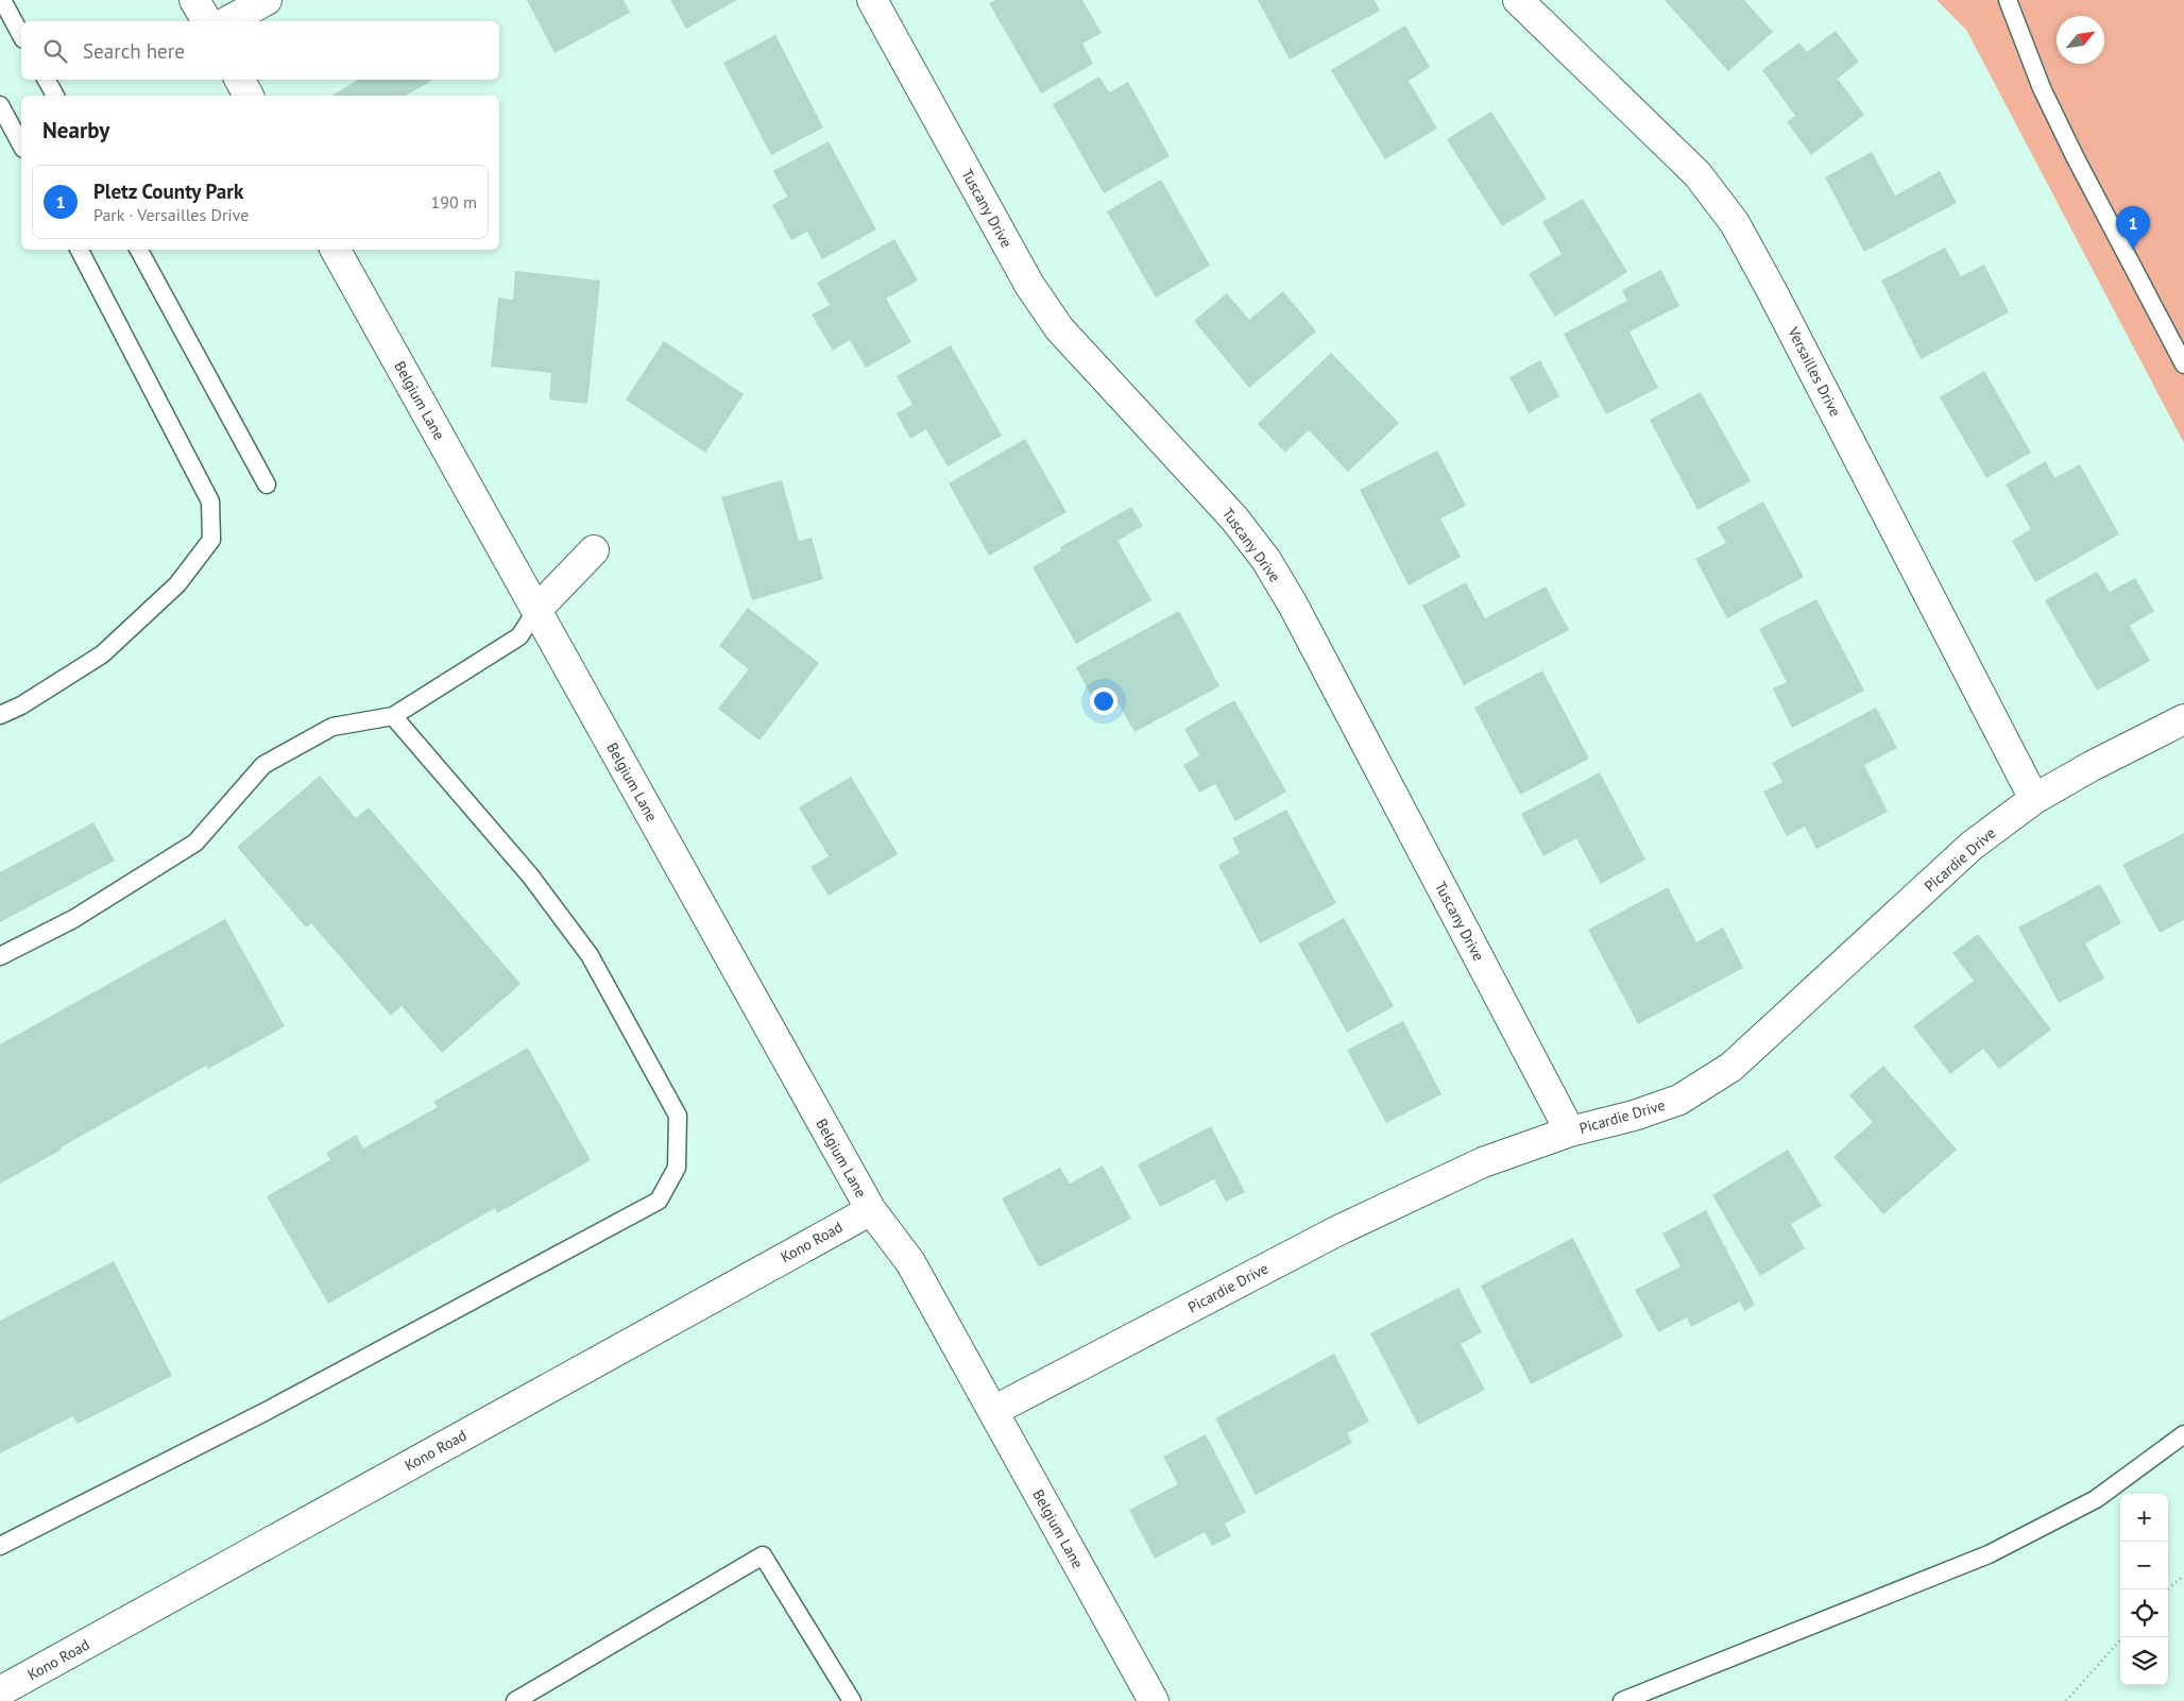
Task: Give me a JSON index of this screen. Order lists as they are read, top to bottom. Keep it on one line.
{"streets":{"street":["Tuscany Drive","Versailles Drive","Belgium Lane","Picardie Drive","Kono Road"]},"crossings":[["Tuscany Drive","Picardie Drive"],["Versailles Drive","Picardie Drive"],["Belgium Lane","Picardie Drive"],["Belgium Lane","Kono Road"]],"north":"top right","page":{"search":"Search here","heading":"Nearby","list":[{"mark":"1","name":"Pletz County Park","note":"Park · Versailles Drive","value":"190 m"}],"pins":"1","map_buttons":["+","−"]}}
